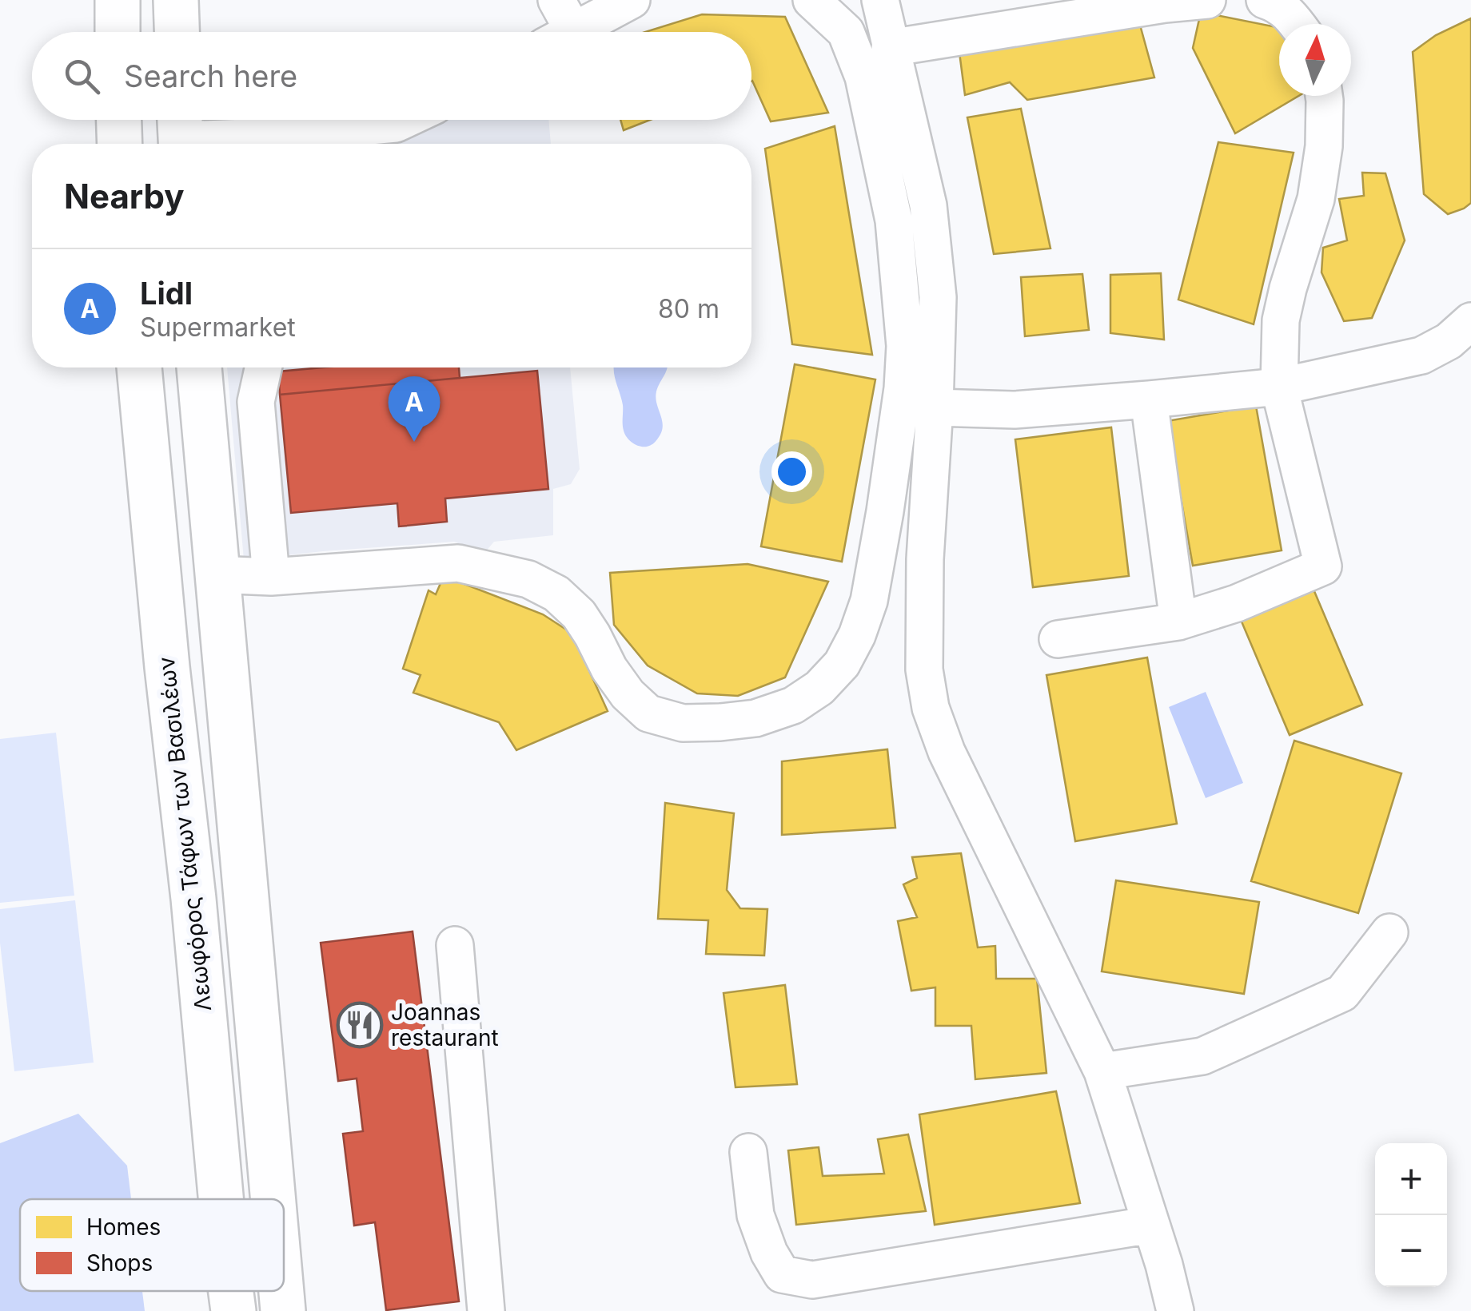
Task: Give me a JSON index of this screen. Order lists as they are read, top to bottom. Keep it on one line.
{"streets":{"main road":["Λεωφόρος Τάφων των Βασιλέων"]},"places":{"restaurant":["Joannas restaurant"]},"legend":["Homes","Shops"],"north":"top","page":{"search":"Search here","heading":"Nearby","list":[{"mark":"A","name":"Lidl","note":"Supermarket","value":"80 m"}],"pins":"A","map_buttons":["+","−"]}}
